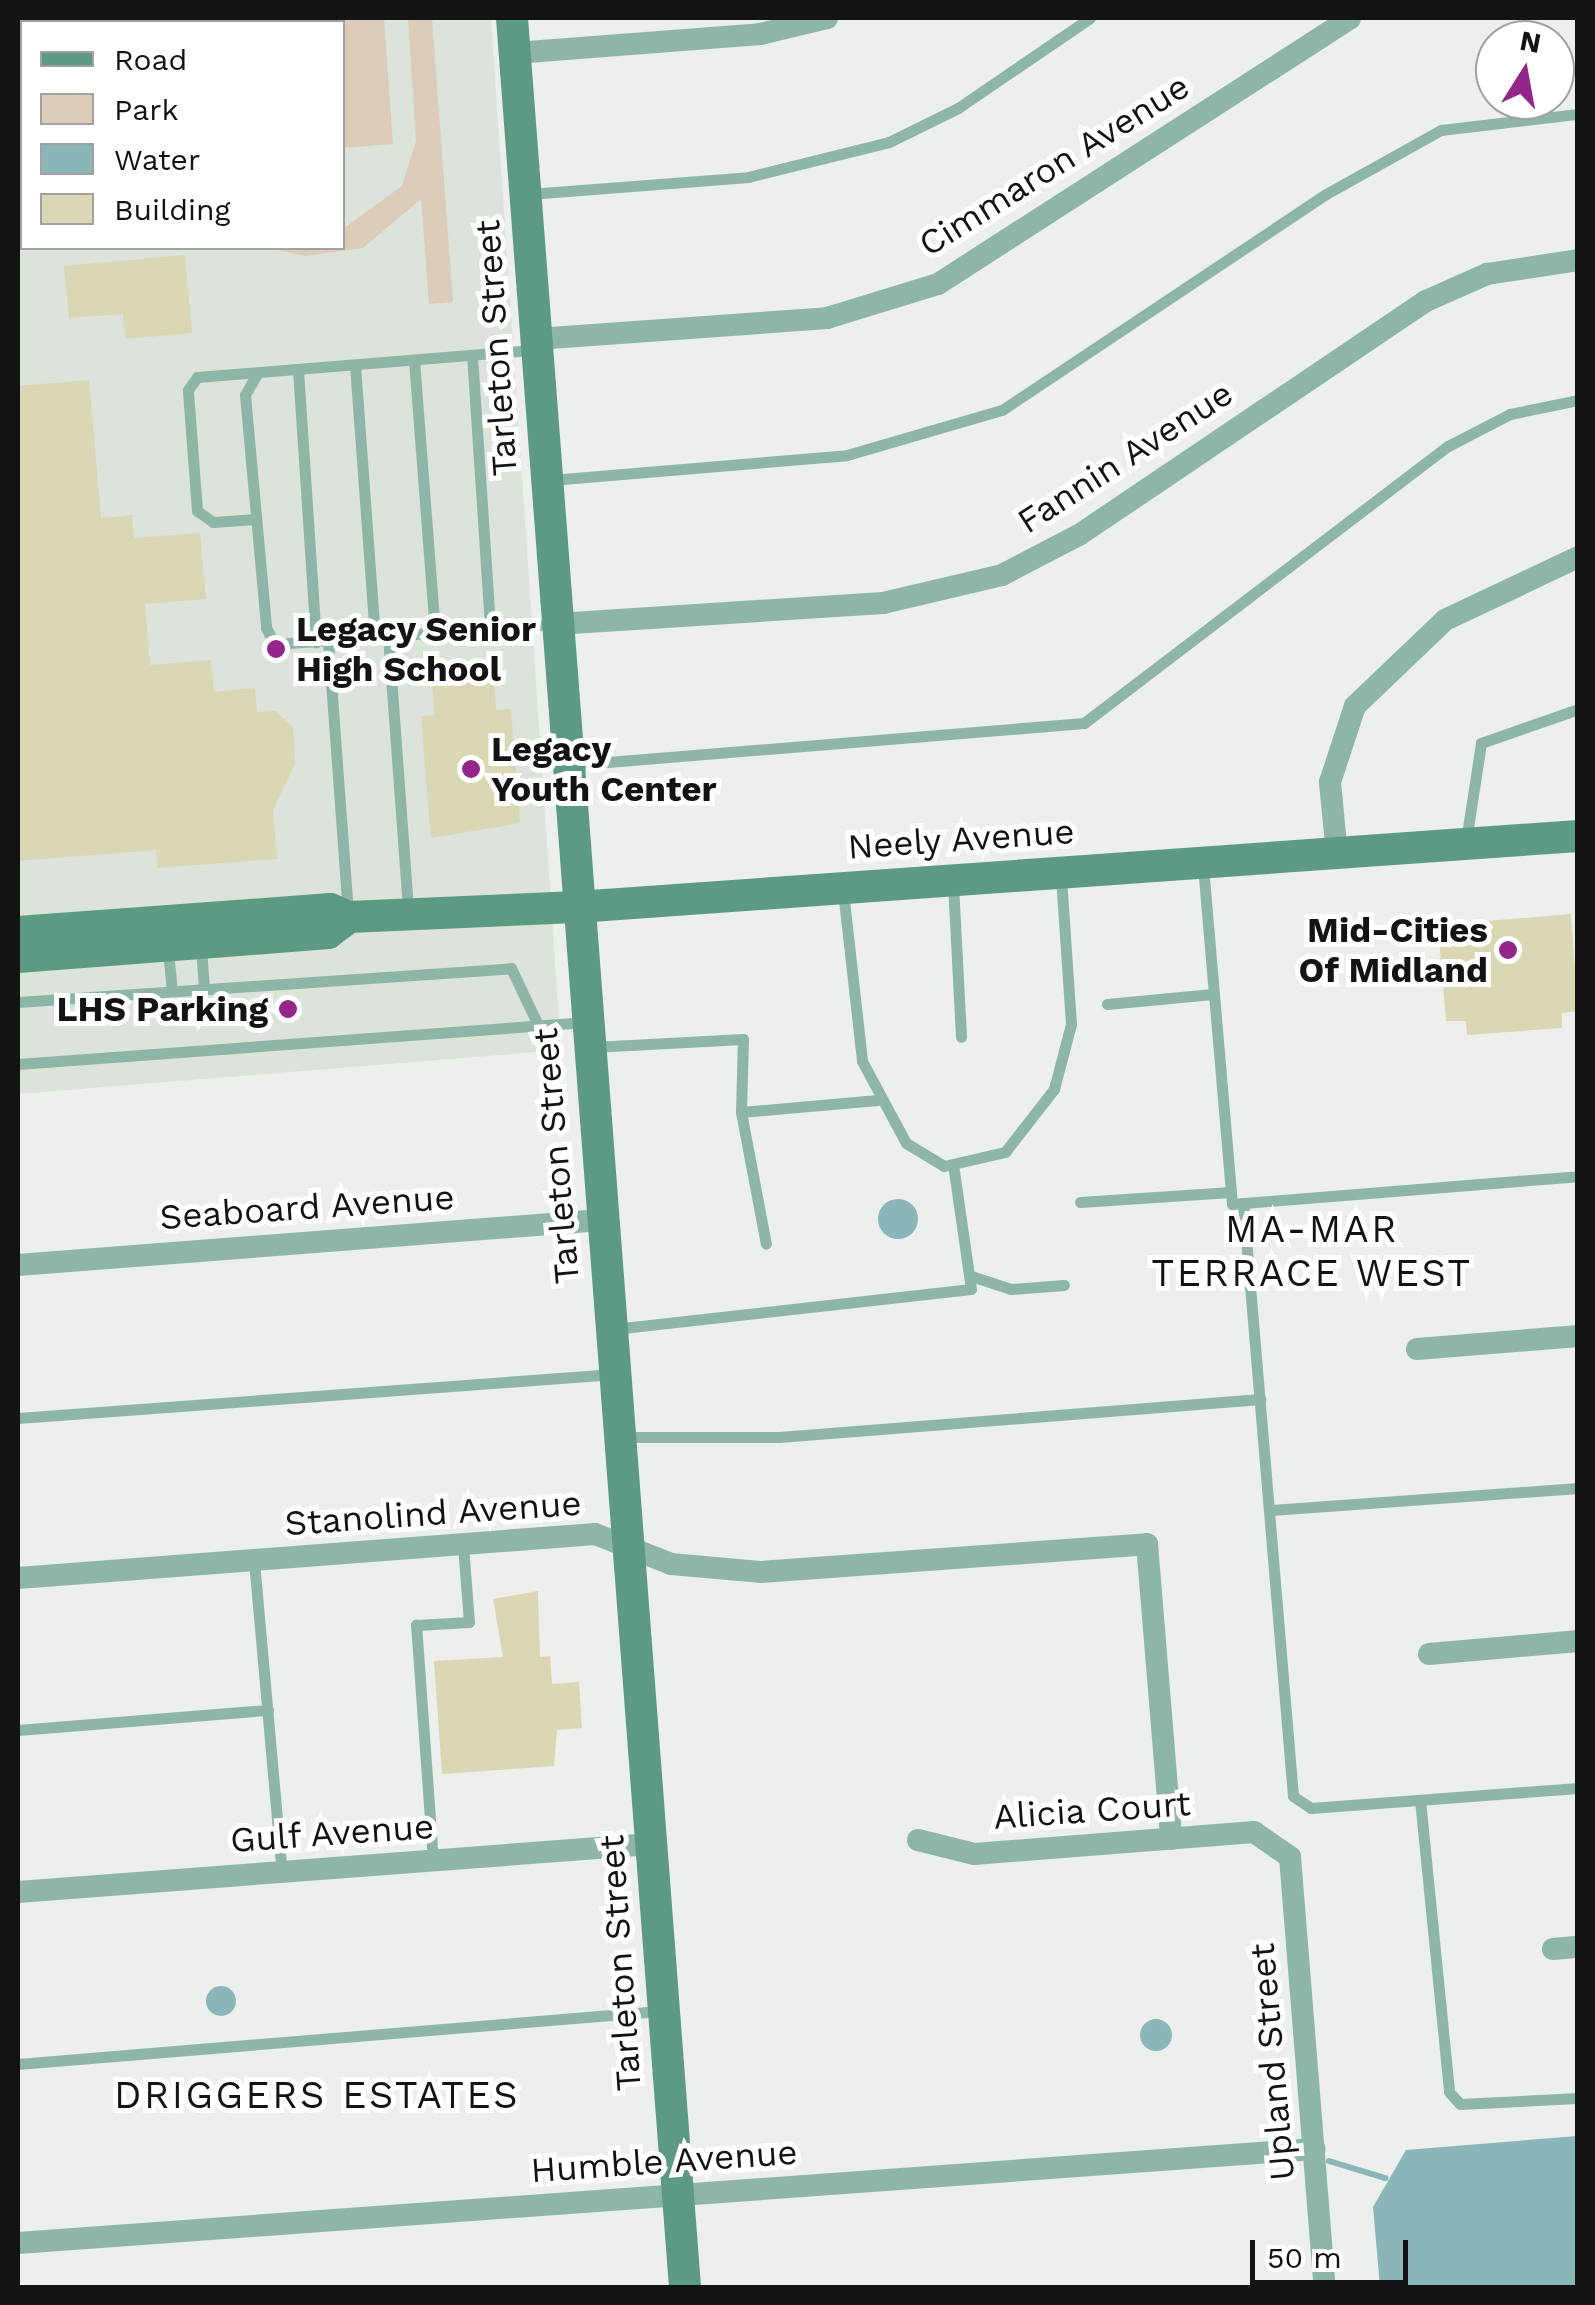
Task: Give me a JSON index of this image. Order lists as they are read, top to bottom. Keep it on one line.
{"streets":{"street":["Cimmaron Avenue","Tarleton Street","Fannin Avenue","Neely Avenue","Seaboard Avenue","Stanolind Avenue","Alicia Court","Gulf Avenue","Upland Street","Humble Avenue"]},"crossings":[["Cimmaron Avenue","Tarleton Street"],["Tarleton Street","Fannin Avenue"],["Tarleton Street","Neely Avenue"],["Tarleton Street","Seaboard Avenue"],["Tarleton Street","Stanolind Avenue"],["Tarleton Street","Gulf Avenue"],["Tarleton Street","Humble Avenue"],["Stanolind Avenue","Alicia Court"],["Alicia Court","Upland Street"],["Upland Street","Humble Avenue"]],"districts":["MA-MAR TERRACE WEST","DRIGGERS ESTATES"],"places":["Legacy Senior High School","Legacy Youth Center","Mid-Cities Of Midland","LHS Parking"],"legend":["Road","Park","Water","Building"],"scale_bar":"50 m","north":"top"}
